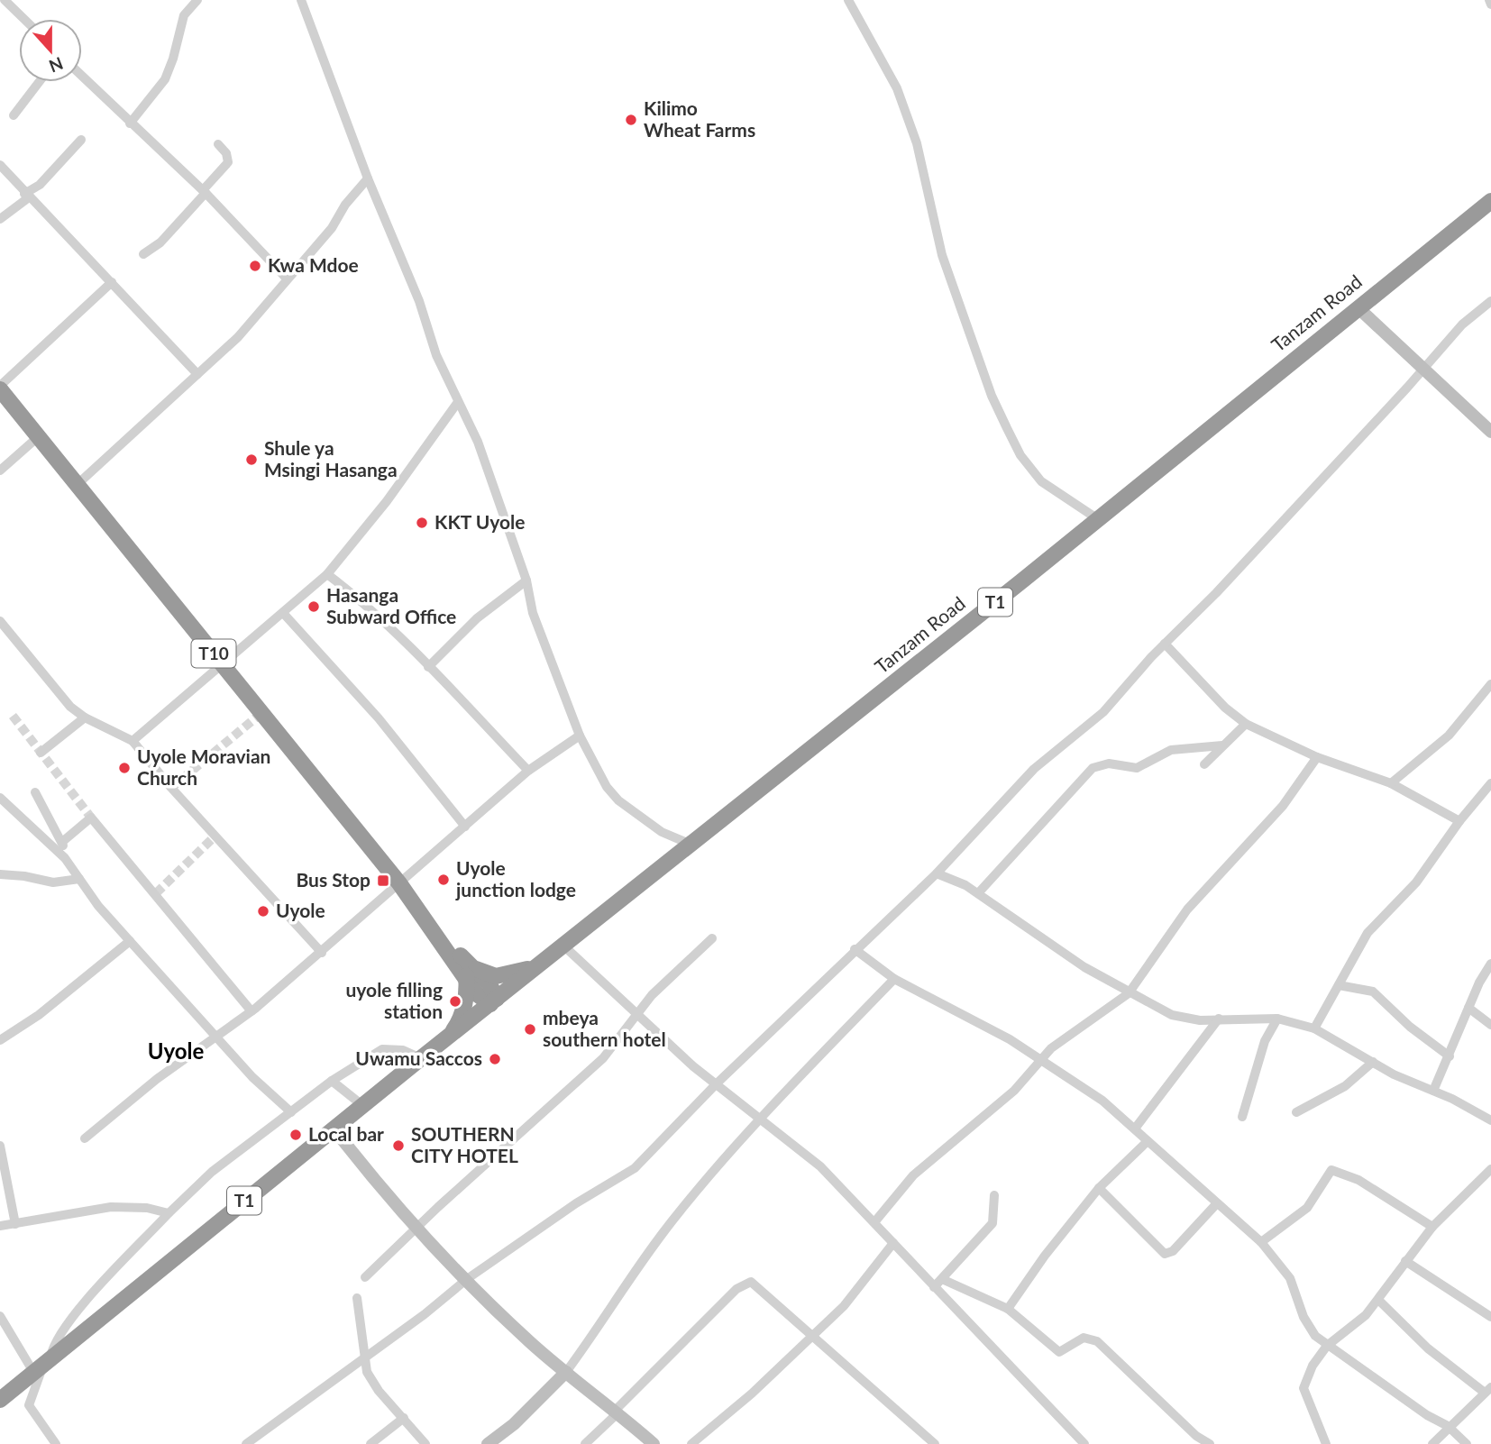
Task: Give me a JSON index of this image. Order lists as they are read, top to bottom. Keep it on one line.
{"streets":{"highway":["Tanzam Road","T1","T10"]},"crossings":[["Tanzam Road","T1"],["Tanzam Road","T10"],["T1","T10"]],"districts":["Uyole"],"places":{"other":["Kilimo Wheat Farms","Kwa Mdoe","Shule ya Msingi Hasanga","KKT Uyole","Hasanga Subward Office","Uyole Moravian Church","Uyole junction lodge","Uyole","uyole filling station","mbeya southern hotel","Uwamu Saccos","Local bar","SOUTHERN CITY HOTEL"],"transit":["Bus Stop"]},"north":"bottom"}
